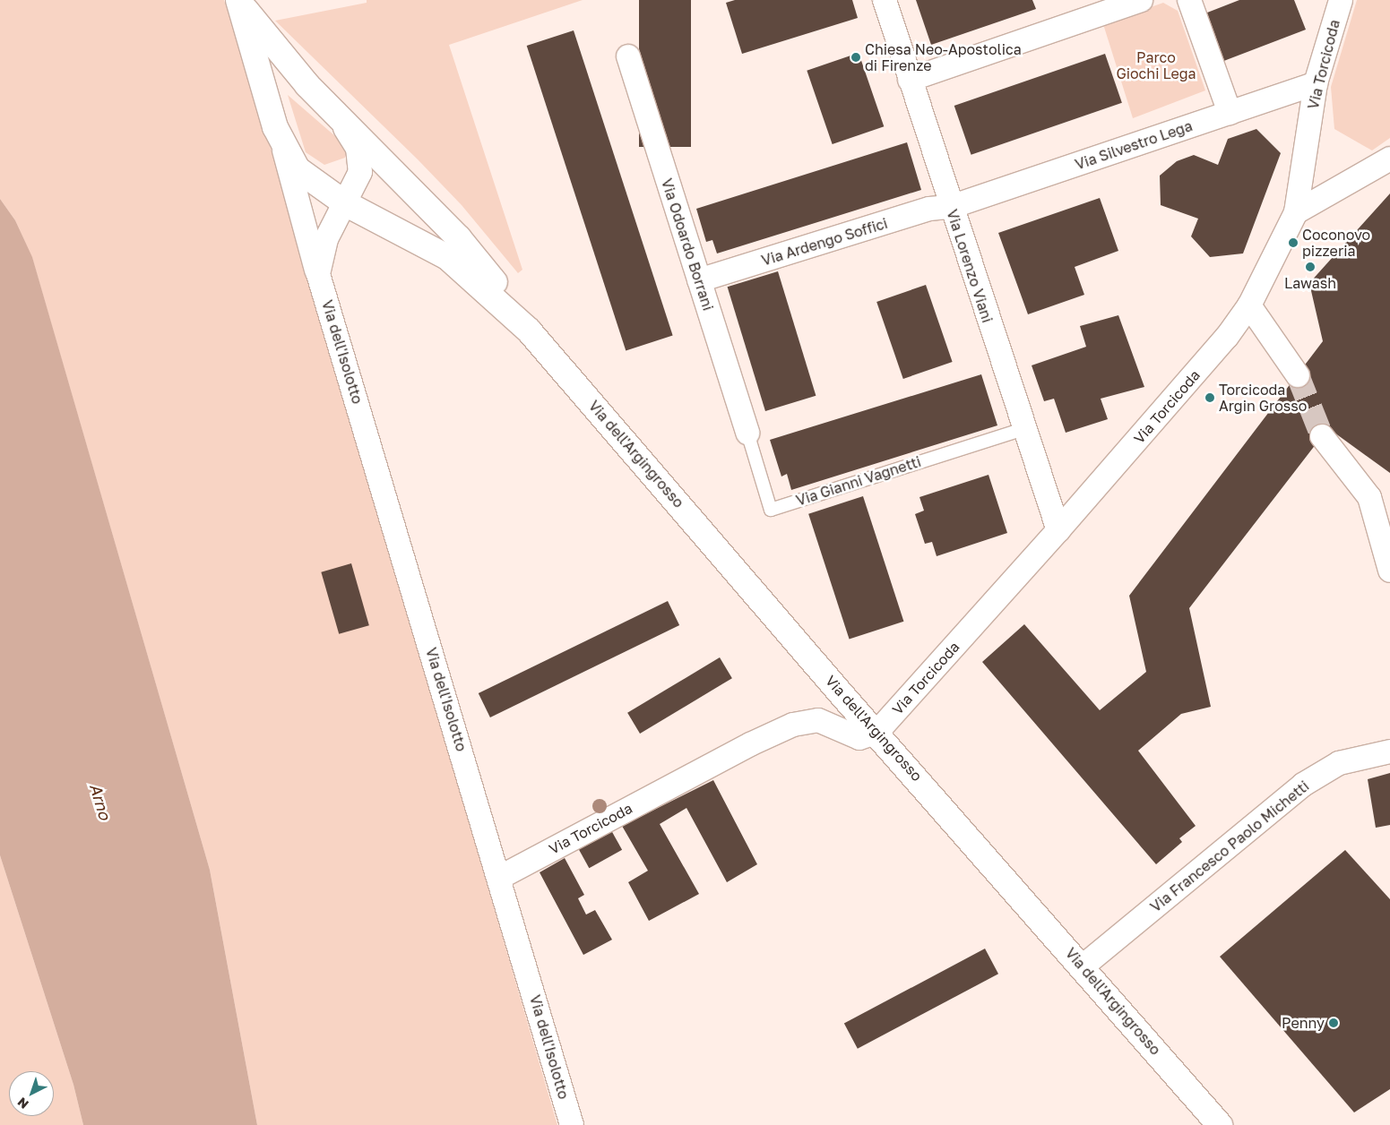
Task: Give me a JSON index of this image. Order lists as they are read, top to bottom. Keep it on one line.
{"streets":{"street":["Via Torcicoda","Via Silvestro Lega","Via Ardengo Soffici","Via Odoardo Borrani","Via Lorenzo Viani","Via dell'Isolotto","Via dell'Argingrosso","Via Francesco Paolo Michetti"],"lane":["Via Gianni Vagnetti"]},"crossings":[["Via Torcicoda","Via Silvestro Lega"],["Via Torcicoda","Via Lorenzo Viani"],["Via Torcicoda","Via dell'Isolotto"],["Via Torcicoda","Via dell'Argingrosso"],["Via Silvestro Lega","Via Ardengo Soffici"],["Via Silvestro Lega","Via Lorenzo Viani"],["Via Ardengo Soffici","Via Odoardo Borrani"],["Via Ardengo Soffici","Via Lorenzo Viani"],["Via Odoardo Borrani","Via Gianni Vagnetti"],["Via Lorenzo Viani","Via Gianni Vagnetti"],["Via dell'Isolotto","Via dell'Argingrosso"],["Via dell'Argingrosso","Via Francesco Paolo Michetti"]],"water":["Arno"],"parks":["Parco Giochi Lega"],"places":["Chiesa Neo-Apostolica di Firenze","Coconovo pizzeria","Lawash","Torcicoda Argin Grosso","Penny"],"north":"bottom left"}
